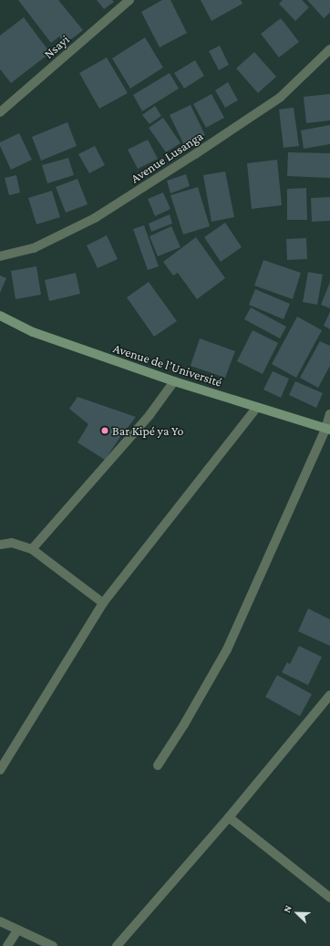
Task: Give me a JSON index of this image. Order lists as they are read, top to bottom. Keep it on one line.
{"streets":{"main road":["Avenue de l’Université"],"street":["Nsayi","Avenue Lusanga"]},"places":["Bar Kipé ya Yo"],"north":"top left"}
